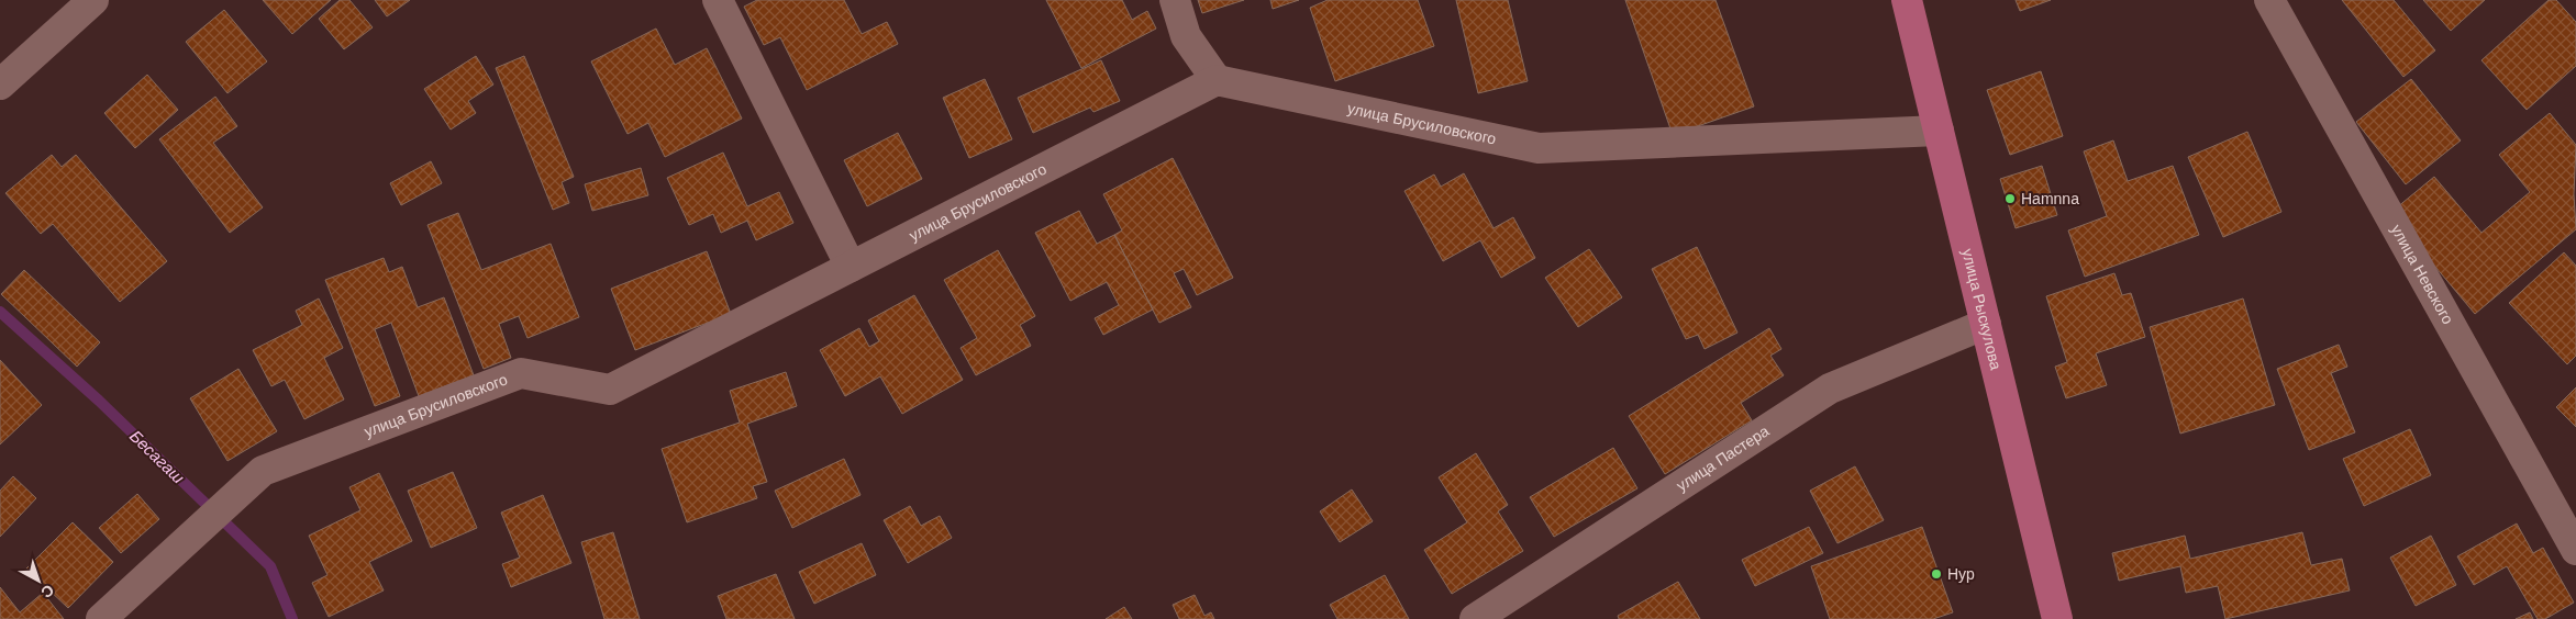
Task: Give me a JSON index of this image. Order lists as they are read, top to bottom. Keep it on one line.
{"streets":{"main road":["улица Рыскулова"],"street":["улица Брусиловского","улица Невского","улица Пастера"]},"crossings":[["улица Брусиловского","улица Рыскулова"],["улица Рыскулова","улица Пастера"]],"water":["Бесагаш"],"places":["Hamnna","Hyp"],"north":"bottom right"}
